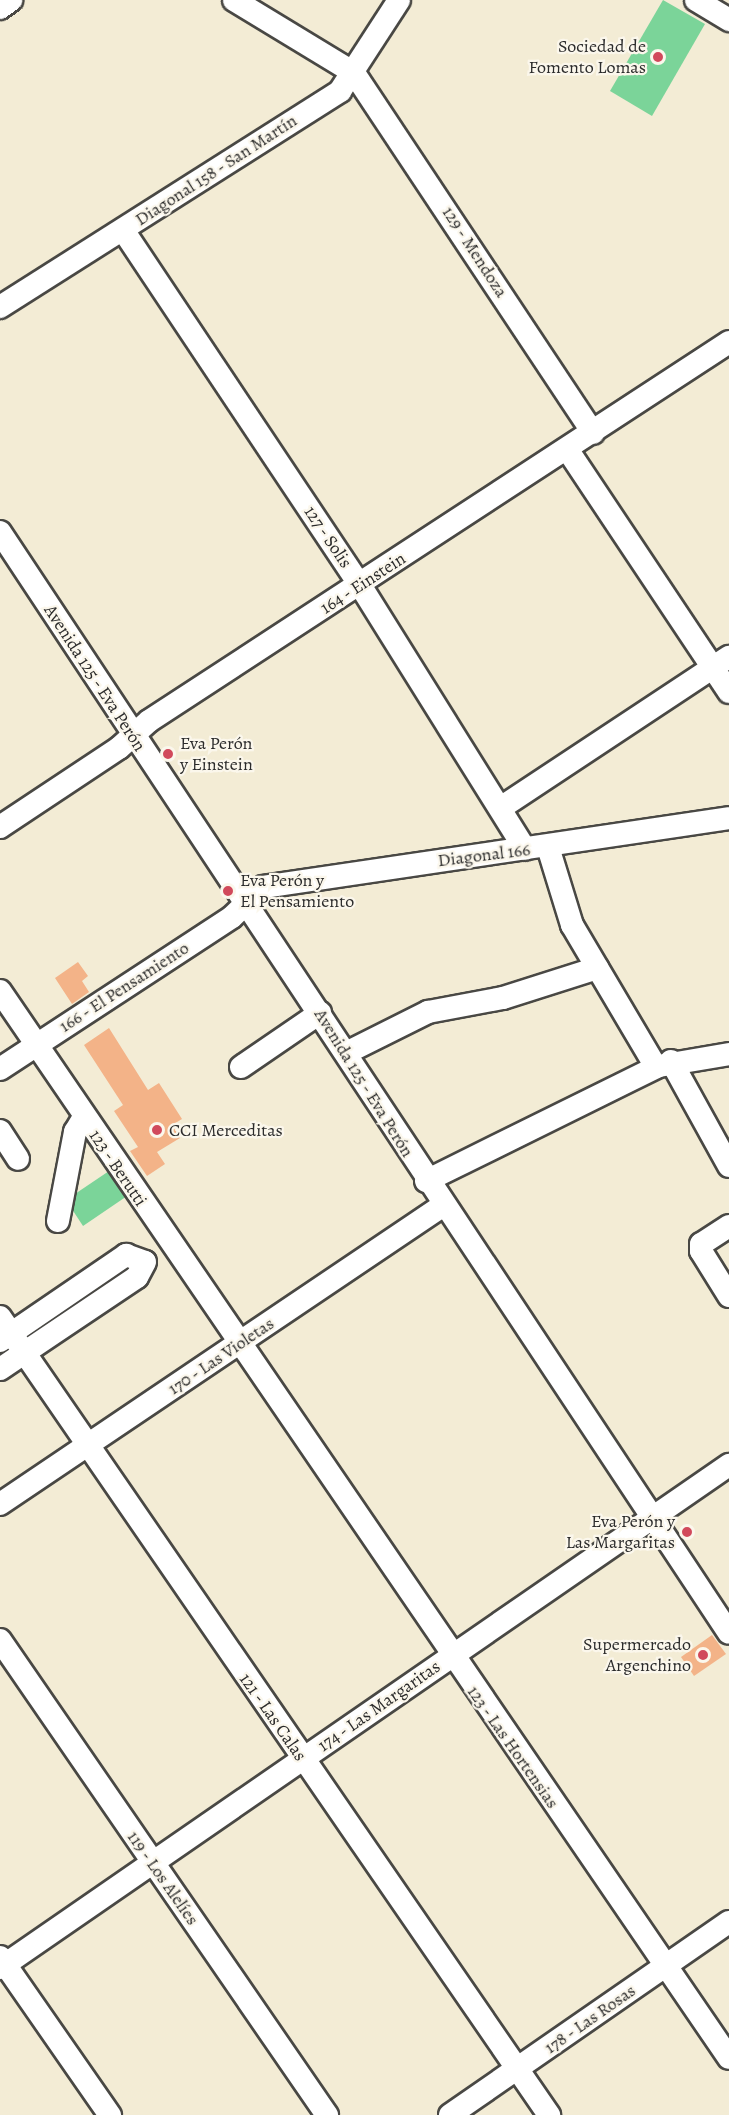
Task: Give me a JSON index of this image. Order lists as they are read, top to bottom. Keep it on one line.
{"streets":{"street":["Diagonal 158 - San Martín","129 - Mendoza","127 - Solis","164 - Einstein","Avenida 125 - Eva Perón","Diagonal 166","166 - El Pensamiento","123 - Berutti","170 - Las Violetas","174 - Las Margaritas","121 - Las Calas","123 - Las Hortensias","119 - Los Alelíes","178 - Las Rosas"]},"crossings":[["Diagonal 158 - San Martín","129 - Mendoza"],["Diagonal 158 - San Martín","127 - Solis"],["129 - Mendoza","164 - Einstein"],["127 - Solis","164 - Einstein"],["127 - Solis","Diagonal 166"],["164 - Einstein","Avenida 125 - Eva Perón"],["Avenida 125 - Eva Perón","Diagonal 166"],["Avenida 125 - Eva Perón","166 - El Pensamiento"],["Avenida 125 - Eva Perón","170 - Las Violetas"],["Avenida 125 - Eva Perón","174 - Las Margaritas"],["Diagonal 166","166 - El Pensamiento"],["166 - El Pensamiento","123 - Berutti"],["123 - Berutti","170 - Las Violetas"],["123 - Berutti","123 - Las Hortensias"],["170 - Las Violetas","121 - Las Calas"],["170 - Las Violetas","123 - Las Hortensias"],["174 - Las Margaritas","121 - Las Calas"],["174 - Las Margaritas","123 - Las Hortensias"],["174 - Las Margaritas","119 - Los Alelíes"],["121 - Las Calas","178 - Las Rosas"],["123 - Las Hortensias","178 - Las Rosas"]],"places":["Sociedad de Fomento Lomas","Eva Perón y Einstein","Eva Perón y El Pensamiento","CCI Merceditas","Eva Perón y Las Margaritas","Supermercado Argenchino"]}
